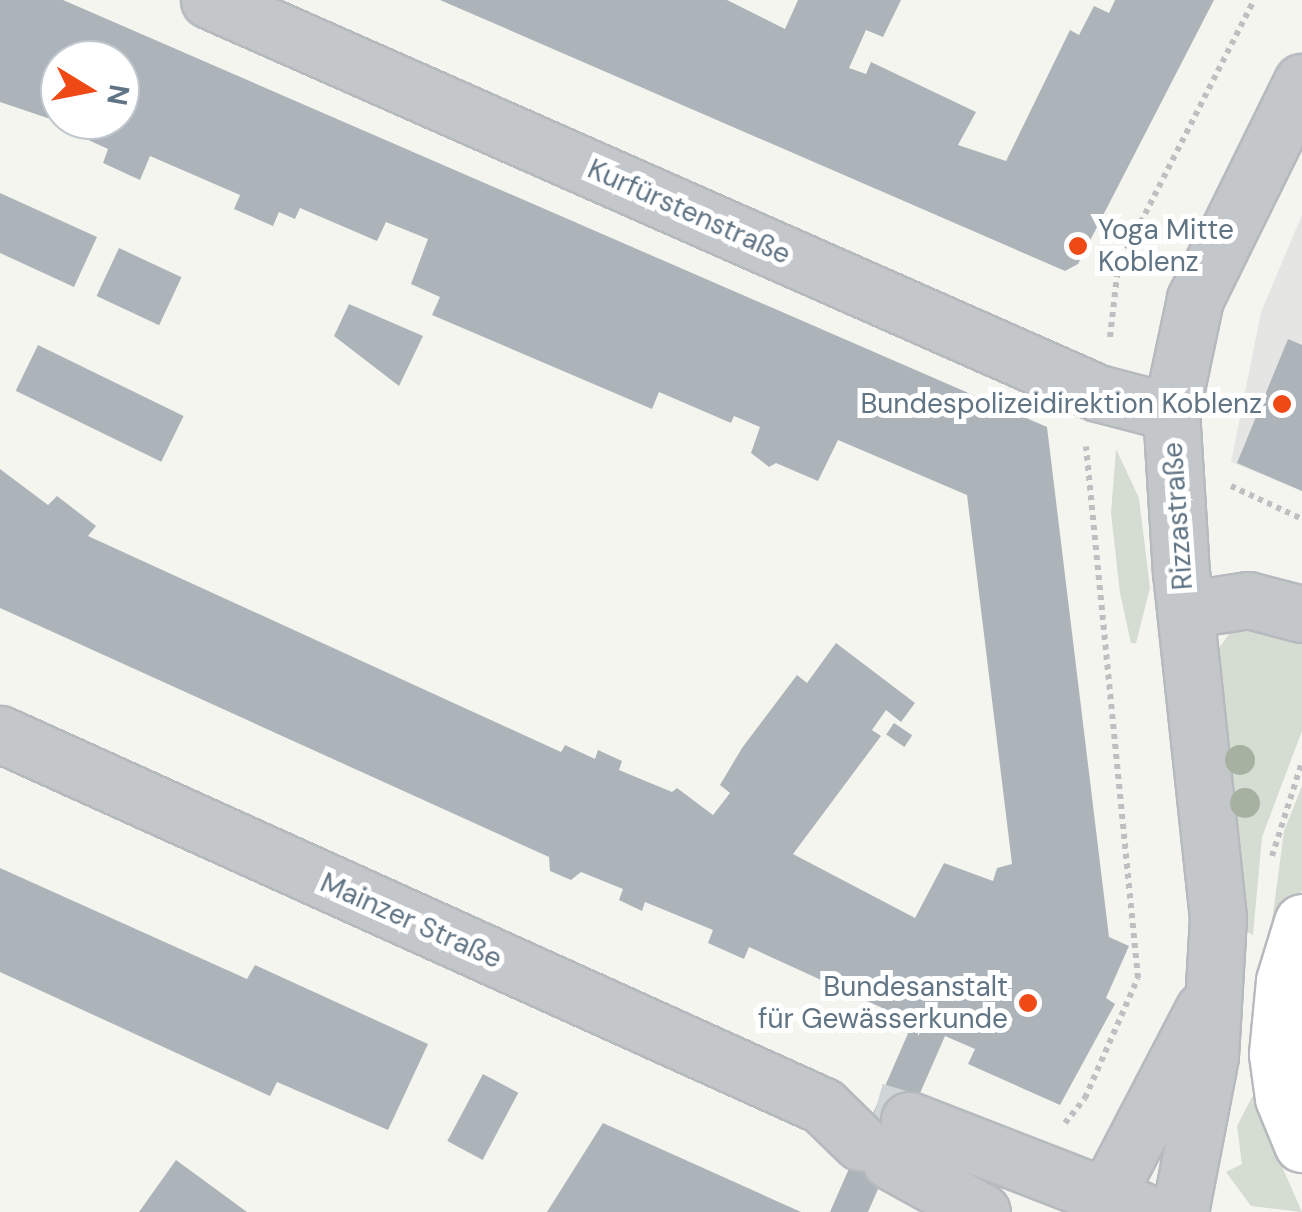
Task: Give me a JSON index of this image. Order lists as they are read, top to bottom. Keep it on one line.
{"streets":{"street":["Kurfürstenstraße","Rizzastraße","Mainzer Straße"]},"crossings":[["Kurfürstenstraße","Rizzastraße"],["Rizzastraße","Mainzer Straße"]],"places":["Yoga Mitte Koblenz","Bundespolizeidirektion Koblenz","Bundesanstalt für Gewässerkunde"],"north":"right"}
